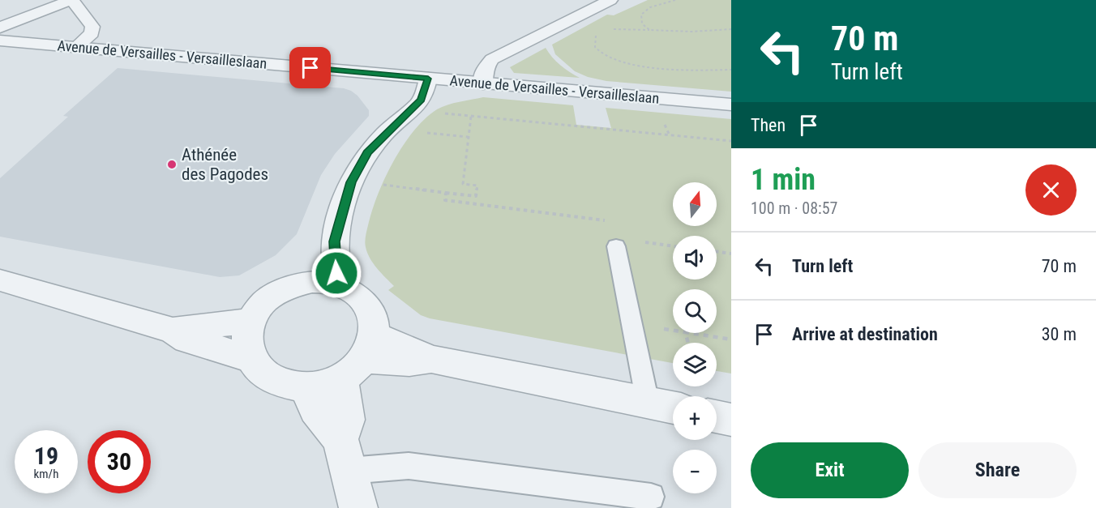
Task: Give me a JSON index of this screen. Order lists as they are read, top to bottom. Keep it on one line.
{"streets":{"street":["Avenue de Versailles - Versailleslaan"]},"places":["Athénée des Pagodes"],"north":"top","page":{"turn":["70 m","Turn left"],"then":"Then","heading":["1 min","100 m · 08:57"],"map_buttons":["+","−"],"list":[{"name":"Turn left","value":"70 m"},{"name":"Arrive at destination","value":"30 m"}],"speed":"19 km/h","limit":"30","buttons":["Exit","Share"]}}
